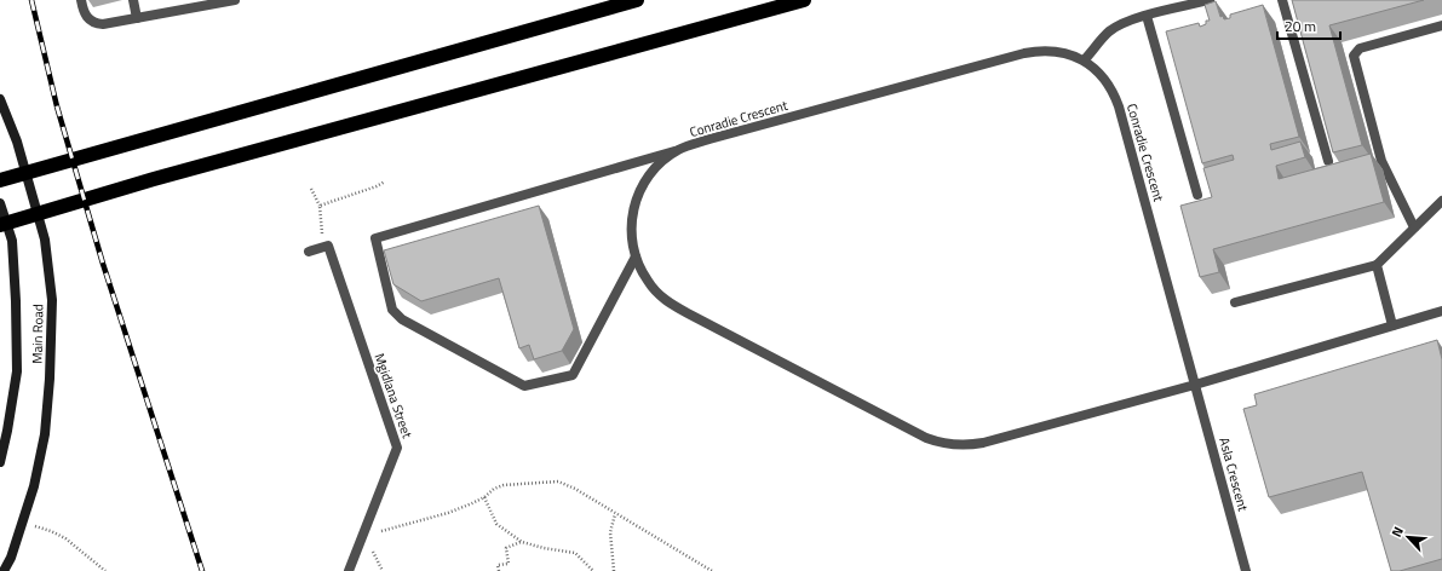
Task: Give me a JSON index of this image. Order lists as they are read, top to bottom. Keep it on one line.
{"streets":{"main road":["Main Road"],"street":["Conradie Crescent","Mgidlana Street","Asla Crescent"]},"crossings":[["Conradie Crescent","Asla Crescent"]],"scale_bar":"20 m","north":"top left"}
